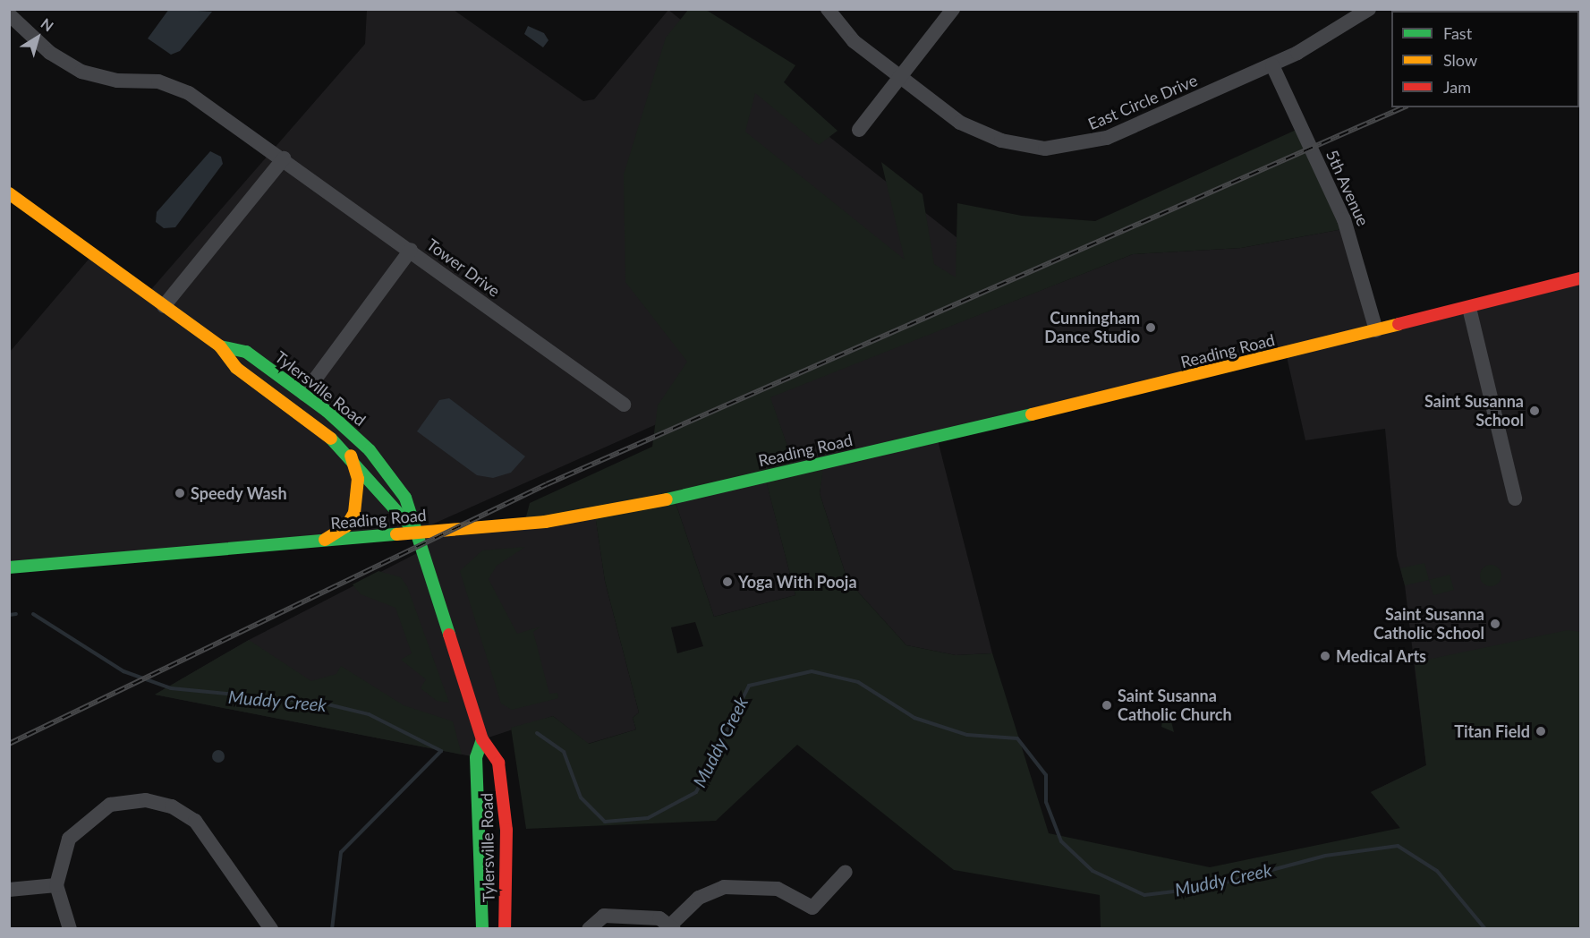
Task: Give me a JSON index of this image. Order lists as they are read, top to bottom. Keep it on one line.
{"streets":{"main road":["Reading Road","Tylersville Road"],"street":["East Circle Drive","5th Avenue","Tower Drive"]},"crossings":[["East Circle Drive","5th Avenue"],["5th Avenue","Reading Road"],["Reading Road","Tylersville Road"]],"water":["Muddy Creek"],"places":["Cunningham Dance Studio","Saint Susanna School","Speedy Wash","Yoga With Pooja","Saint Susanna Catholic School","Medical Arts","Saint Susanna Catholic Church","Titan Field"],"legend":["Fast","Slow","Jam"],"north":"top right"}
